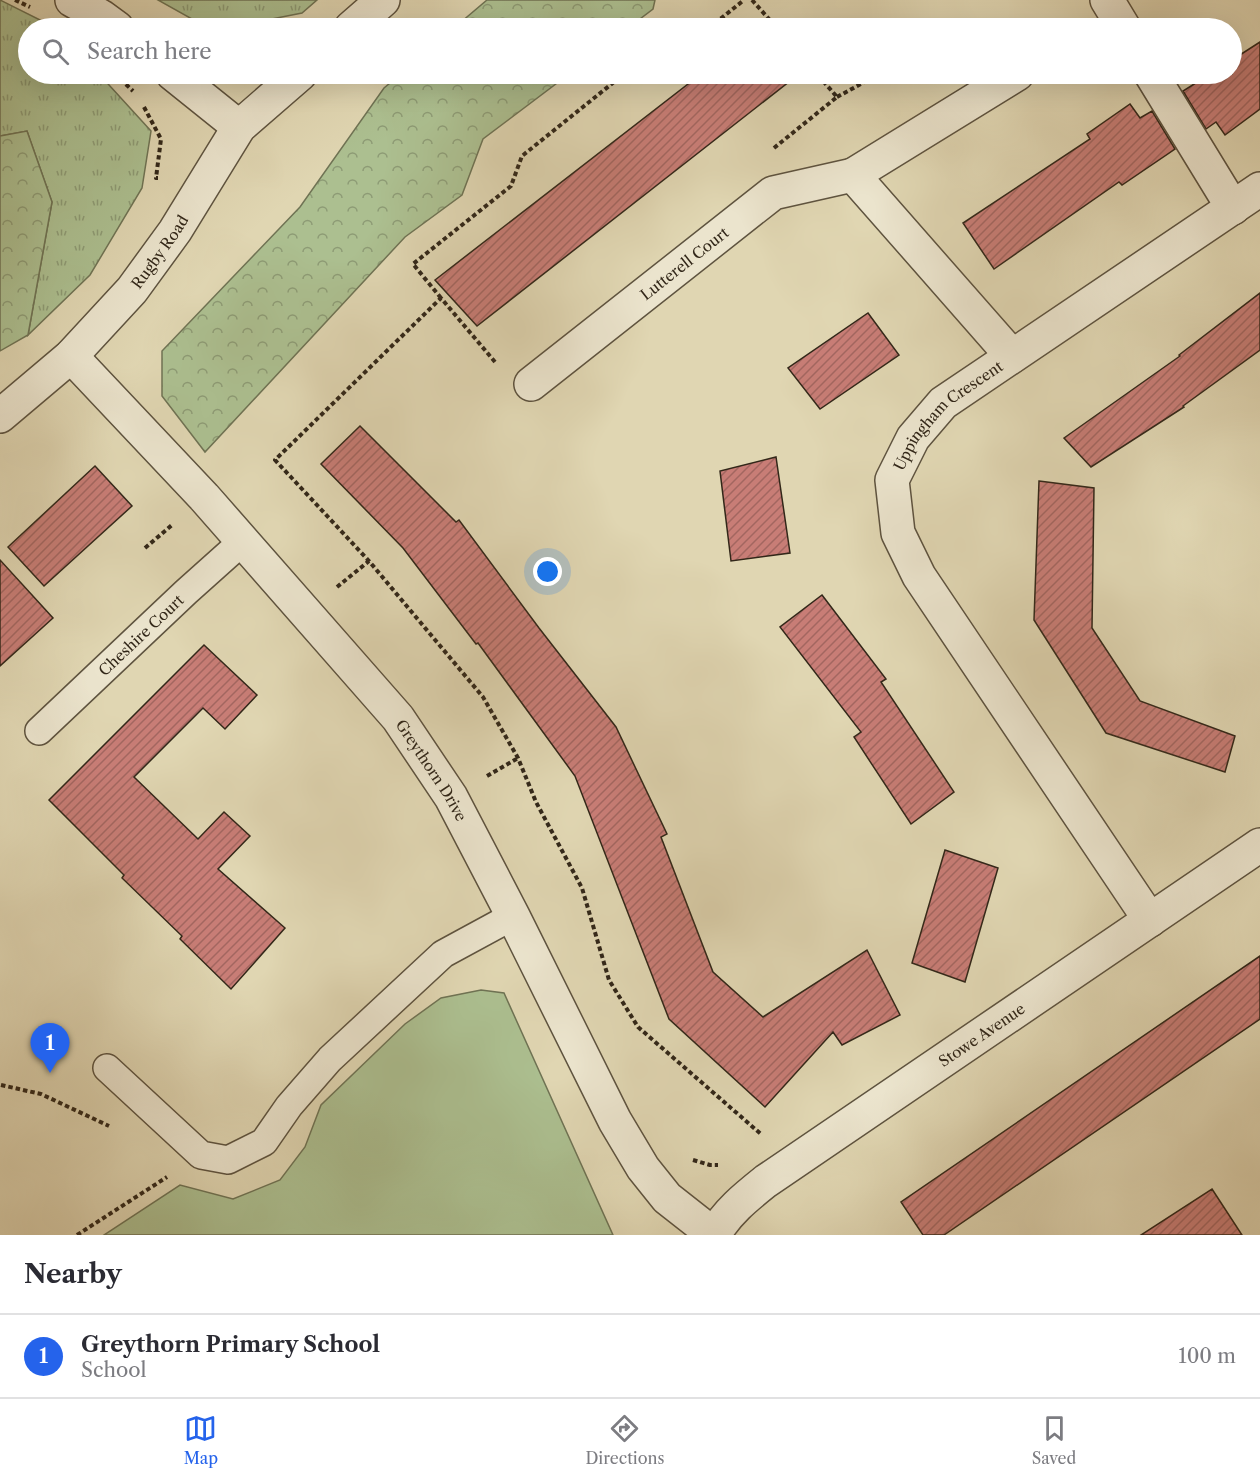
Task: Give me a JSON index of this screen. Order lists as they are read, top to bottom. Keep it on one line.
{"streets":{"street":["Rugby Road","Lutterell Court","Uppingham Crescent","Greythorn Drive","Stowe Avenue"],"lane":["Cheshire Court"]},"crossings":[["Rugby Road","Greythorn Drive"],["Uppingham Crescent","Stowe Avenue"],["Cheshire Court","Greythorn Drive"],["Greythorn Drive","Stowe Avenue"]],"page":{"search":"Search here","pins":"1","heading":"Nearby","list":[{"mark":"1","name":"Greythorn Primary School","note":"School","value":"100 m"}],"nav":["Map","Directions","Saved"]}}
